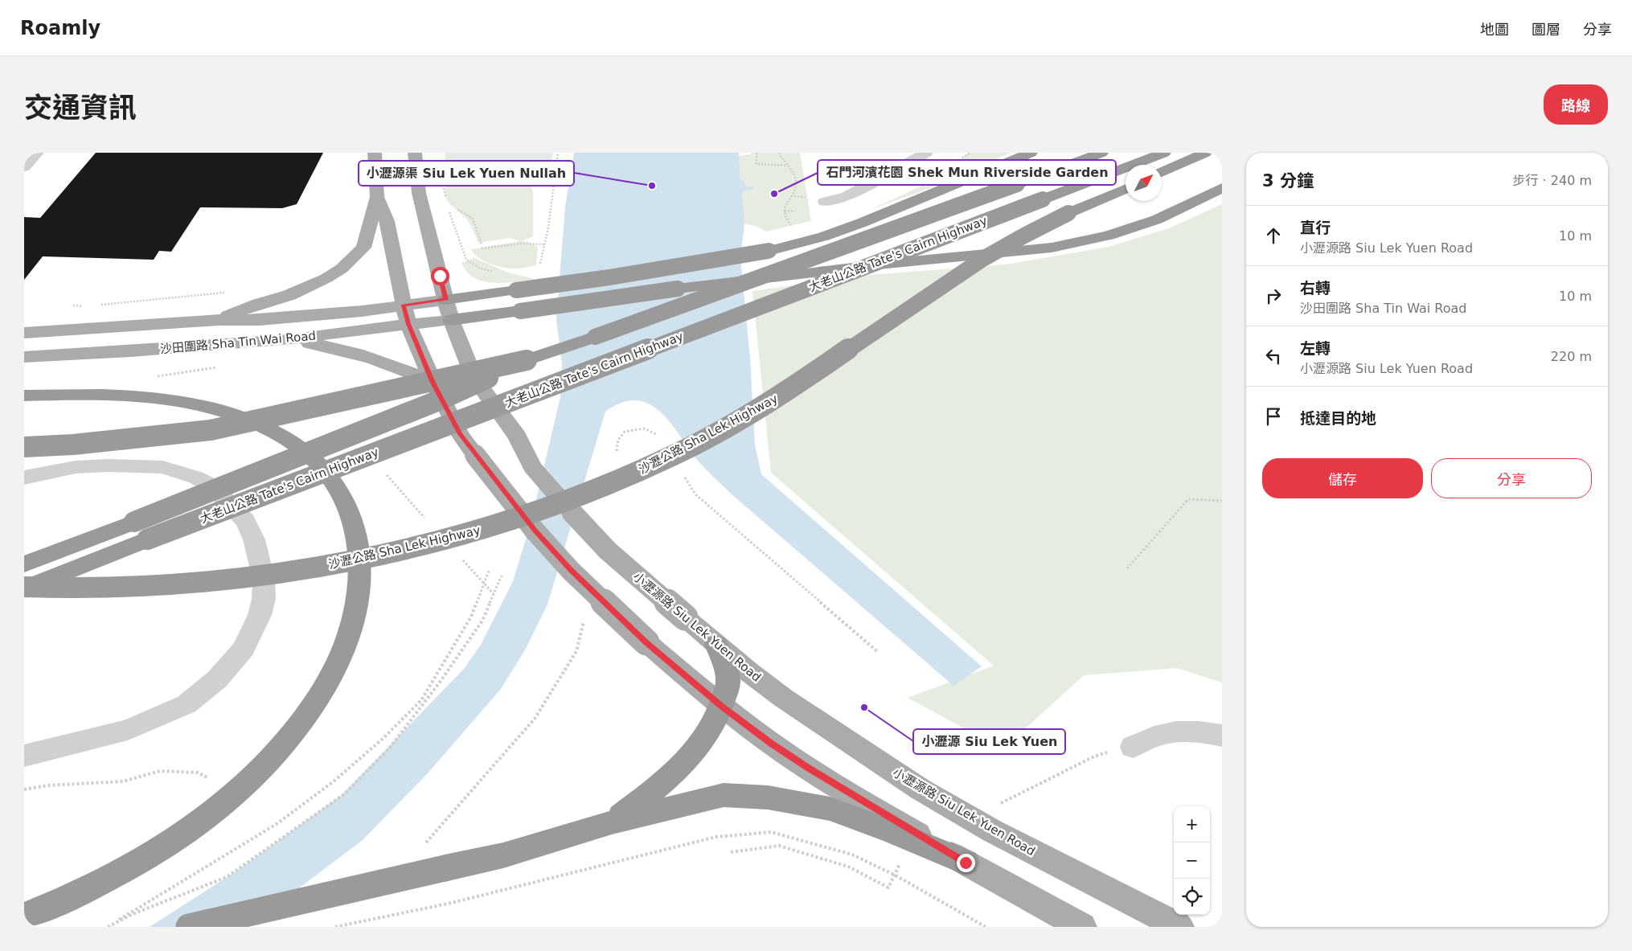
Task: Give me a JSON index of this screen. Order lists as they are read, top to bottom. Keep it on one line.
{"streets":{"highway":["大老山公路 Tate's Cairn Highway","沙瀝公路 Sha Lek Highway"],"main road":["沙田圍路 Sha Tin Wai Road","小瀝源路 Siu Lek Yuen Road"]},"crossings":[["大老山公路 Tate's Cairn Highway","沙瀝公路 Sha Lek Highway"],["沙田圍路 Sha Tin Wai Road","小瀝源路 Siu Lek Yuen Road"]],"places":["小瀝源渠 Siu Lek Yuen Nullah","石門河濱花園 Shek Mun Riverside Garden","小瀝源 Siu Lek Yuen"],"north":"top right","page":{"header":"Roamly","nav":["地圖","圖層","分享"],"title":"交通資訊","buttons":["路線",["儲存","分享"]],"heading":["3 分鐘","步行 · 240 m"],"list":[["直行","小瀝源路 Siu Lek Yuen Road","10 m"],["右轉","沙田圍路 Sha Tin Wai Road","10 m"],["左轉","小瀝源路 Siu Lek Yuen Road","220 m"],"抵達目的地"],"map_buttons":["+","−"]}}
